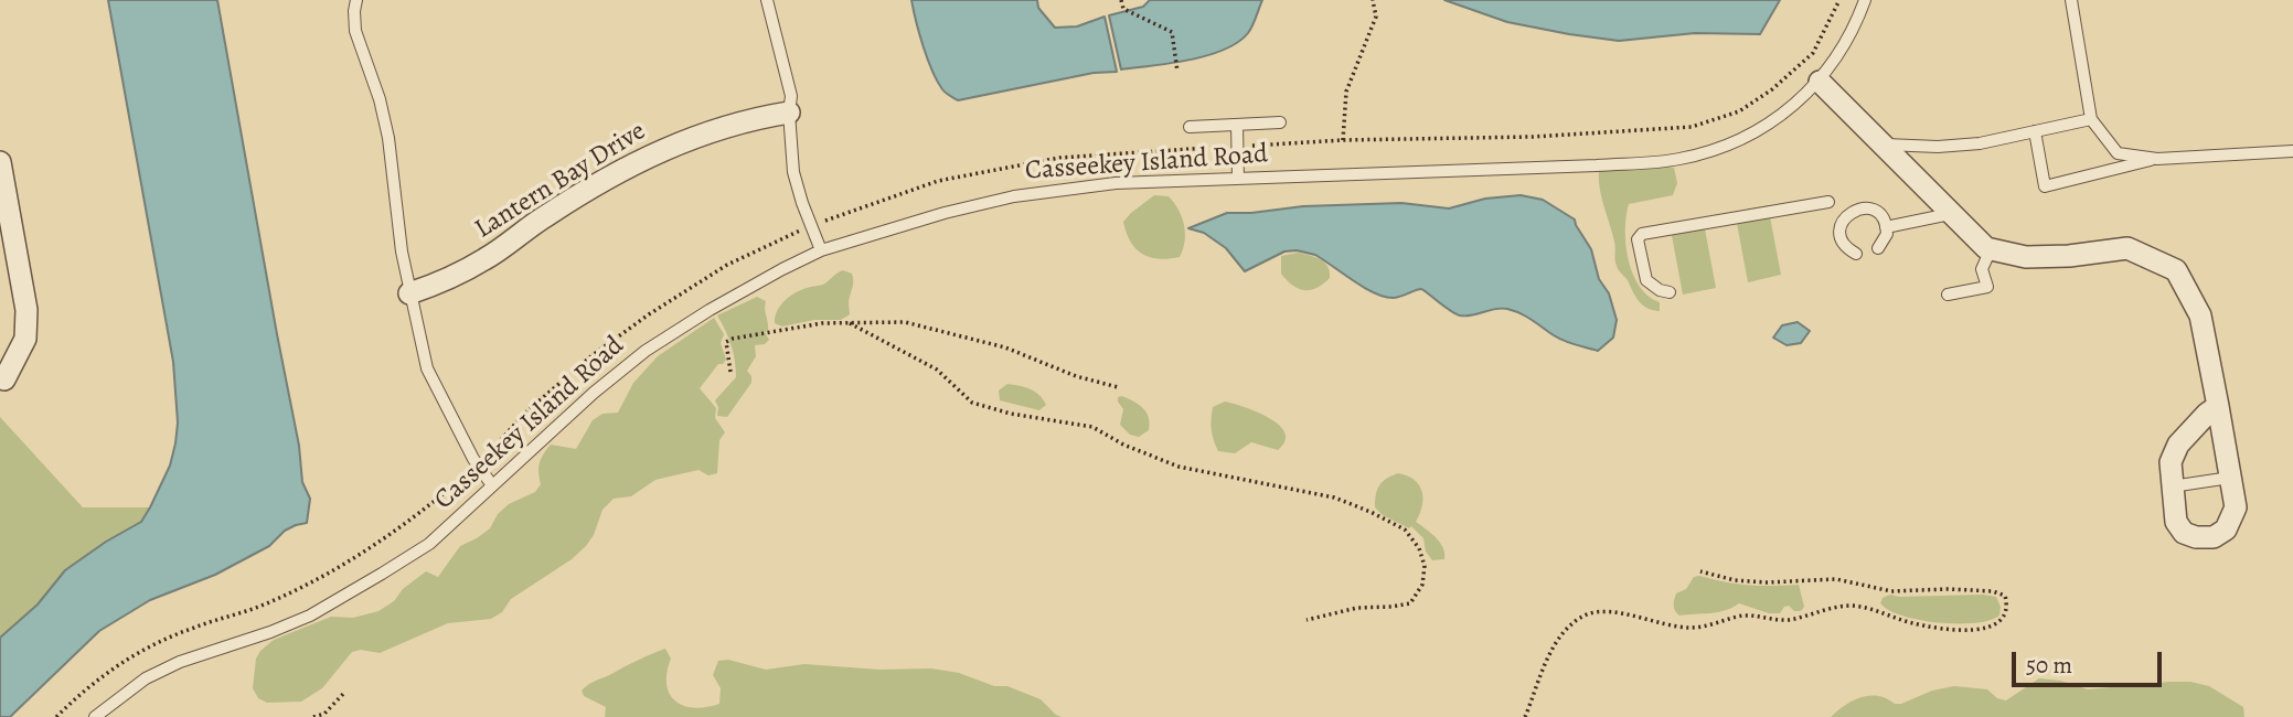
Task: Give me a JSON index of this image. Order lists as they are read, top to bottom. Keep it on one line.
{"streets":{"street":["Lantern Bay Drive"],"lane":["Casseekey Island Road"]},"scale_bar":"50 m"}
